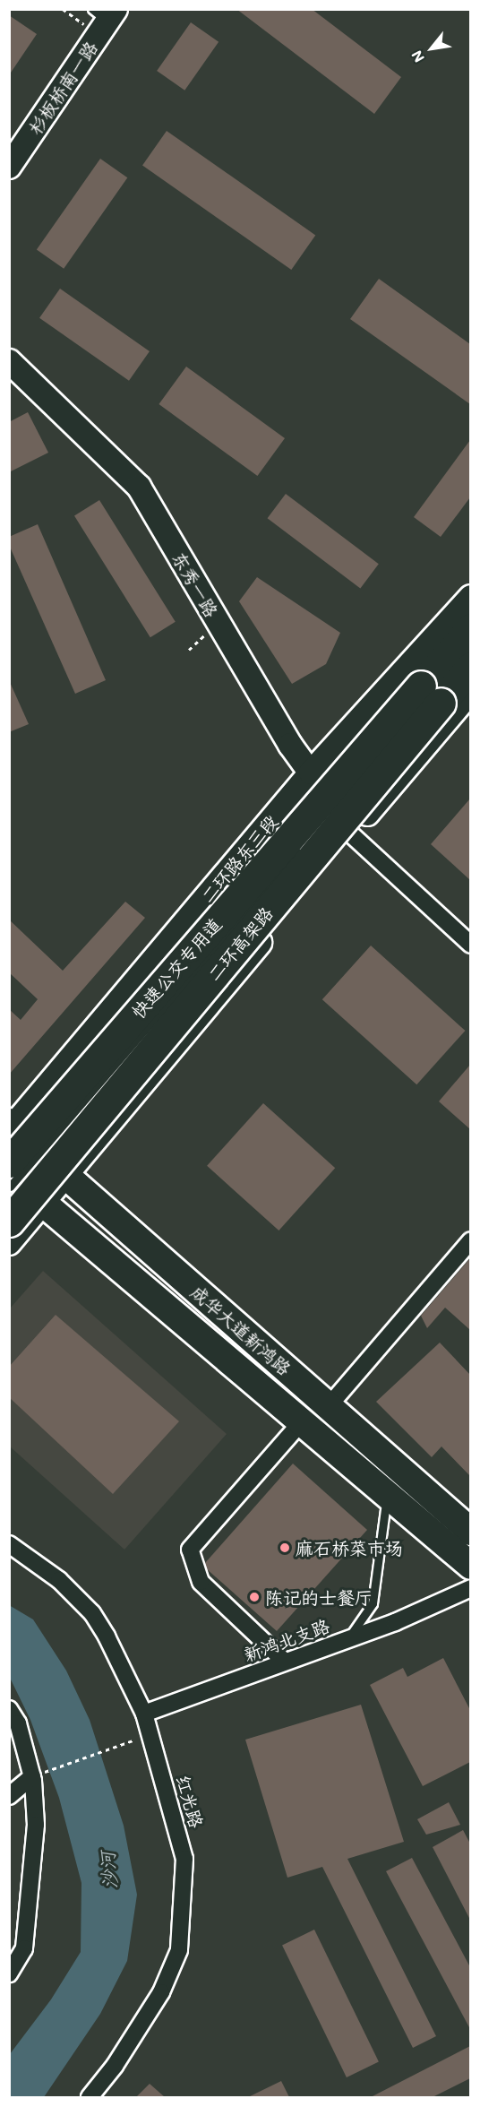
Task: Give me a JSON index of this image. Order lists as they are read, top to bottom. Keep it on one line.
{"streets":{"highway":["二环高架路"],"main road":["杉板桥南一路","东秀一路","二环路东三段","成华大道新鸿路"],"street":["新鸿北支路","红光路"],"lane":["快速公交专用道"]},"crossings":[["东秀一路","二环路东三段"],["二环路东三段","成华大道新鸿路"],["新鸿北支路","红光路"]],"water":["沙河"],"places":["麻石桥菜市场","陈记的士餐厅"],"north":"bottom left"}
